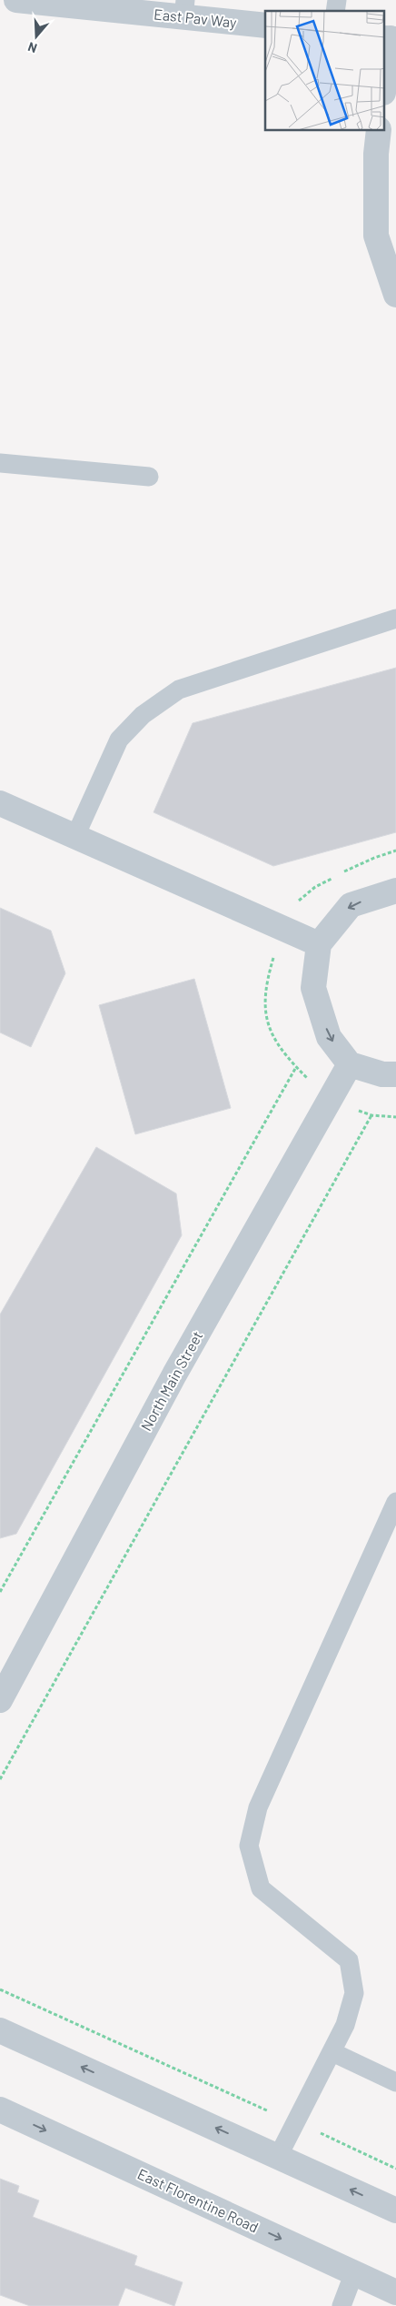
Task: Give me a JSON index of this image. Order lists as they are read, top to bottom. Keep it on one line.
{"streets":{"street":["East Pav Way","North Main Street","East Florentine Road"]},"north":"bottom"}
